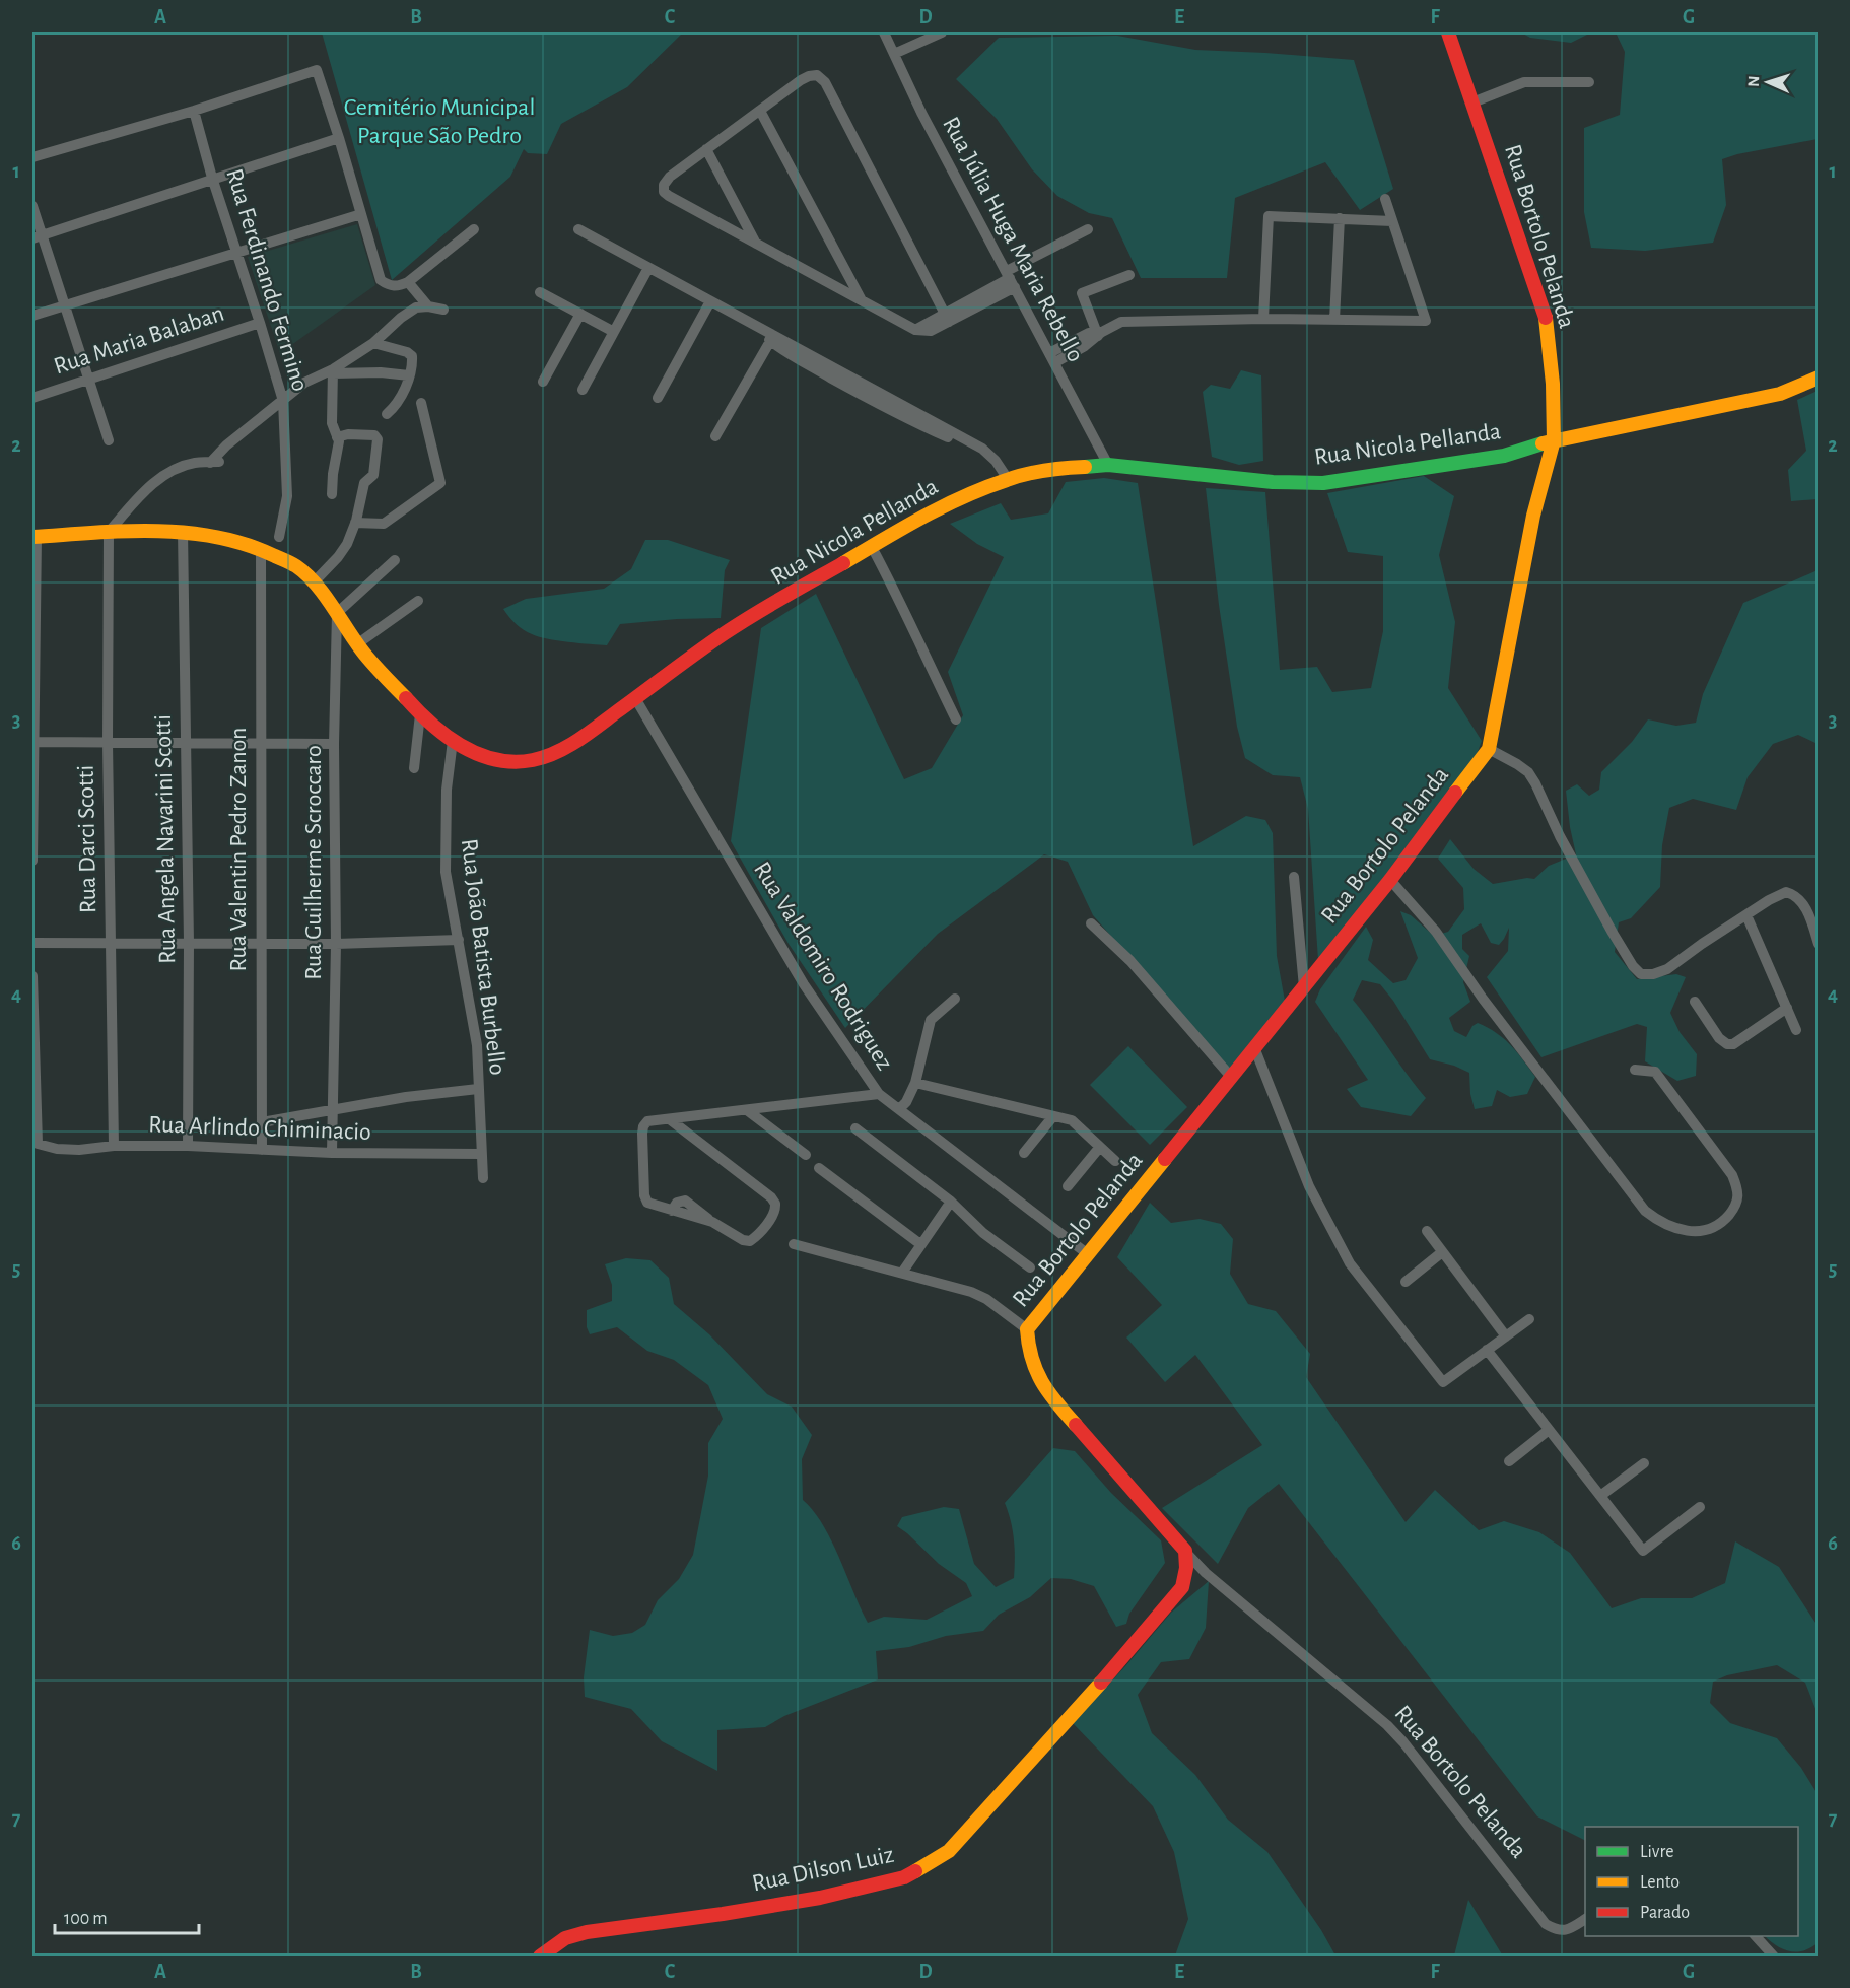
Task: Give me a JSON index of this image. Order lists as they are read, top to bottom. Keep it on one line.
{"streets":{"street":["Rua Bortolo Pelanda","Rua Júlia Huga Maria Rebello","Rua Ferdinando Fermino","Rua Maria Balaban","Rua Nicola Pellanda","Rua Darci Scotti","Rua Angela Navarini Scotti","Rua Valentin Pedro Zanon","Rua Guilherme Scroccaro","Rua João Batista Burbello","Rua Valdomiro Rodriguez","Rua Arlindo Chiminacio","Rua Dilson Luiz"]},"crossings":[["Rua Bortolo Pelanda","Rua Nicola Pellanda"],["Rua Bortolo Pelanda","Rua Valdomiro Rodriguez"],["Rua Júlia Huga Maria Rebello","Rua Nicola Pellanda"],["Rua Ferdinando Fermino","Rua Maria Balaban"],["Rua Nicola Pellanda","Rua Darci Scotti"],["Rua Nicola Pellanda","Rua Angela Navarini Scotti"],["Rua Nicola Pellanda","Rua Valentin Pedro Zanon"],["Rua Nicola Pellanda","Rua Guilherme Scroccaro"],["Rua Nicola Pellanda","Rua João Batista Burbello"],["Rua Nicola Pellanda","Rua Valdomiro Rodriguez"],["Rua Darci Scotti","Rua Arlindo Chiminacio"],["Rua Angela Navarini Scotti","Rua Arlindo Chiminacio"],["Rua Valentin Pedro Zanon","Rua Arlindo Chiminacio"],["Rua Guilherme Scroccaro","Rua Arlindo Chiminacio"],["Rua João Batista Burbello","Rua Arlindo Chiminacio"]],"parks":["Cemitério Municipal Parque São Pedro"],"legend":["Livre","Lento","Parado"],"scale_bar":"100 m","north":"left","grid":{"columns":["A","B","C","D","E","F","G"],"rows":["1","2","3","4","5","6","7"]}}
